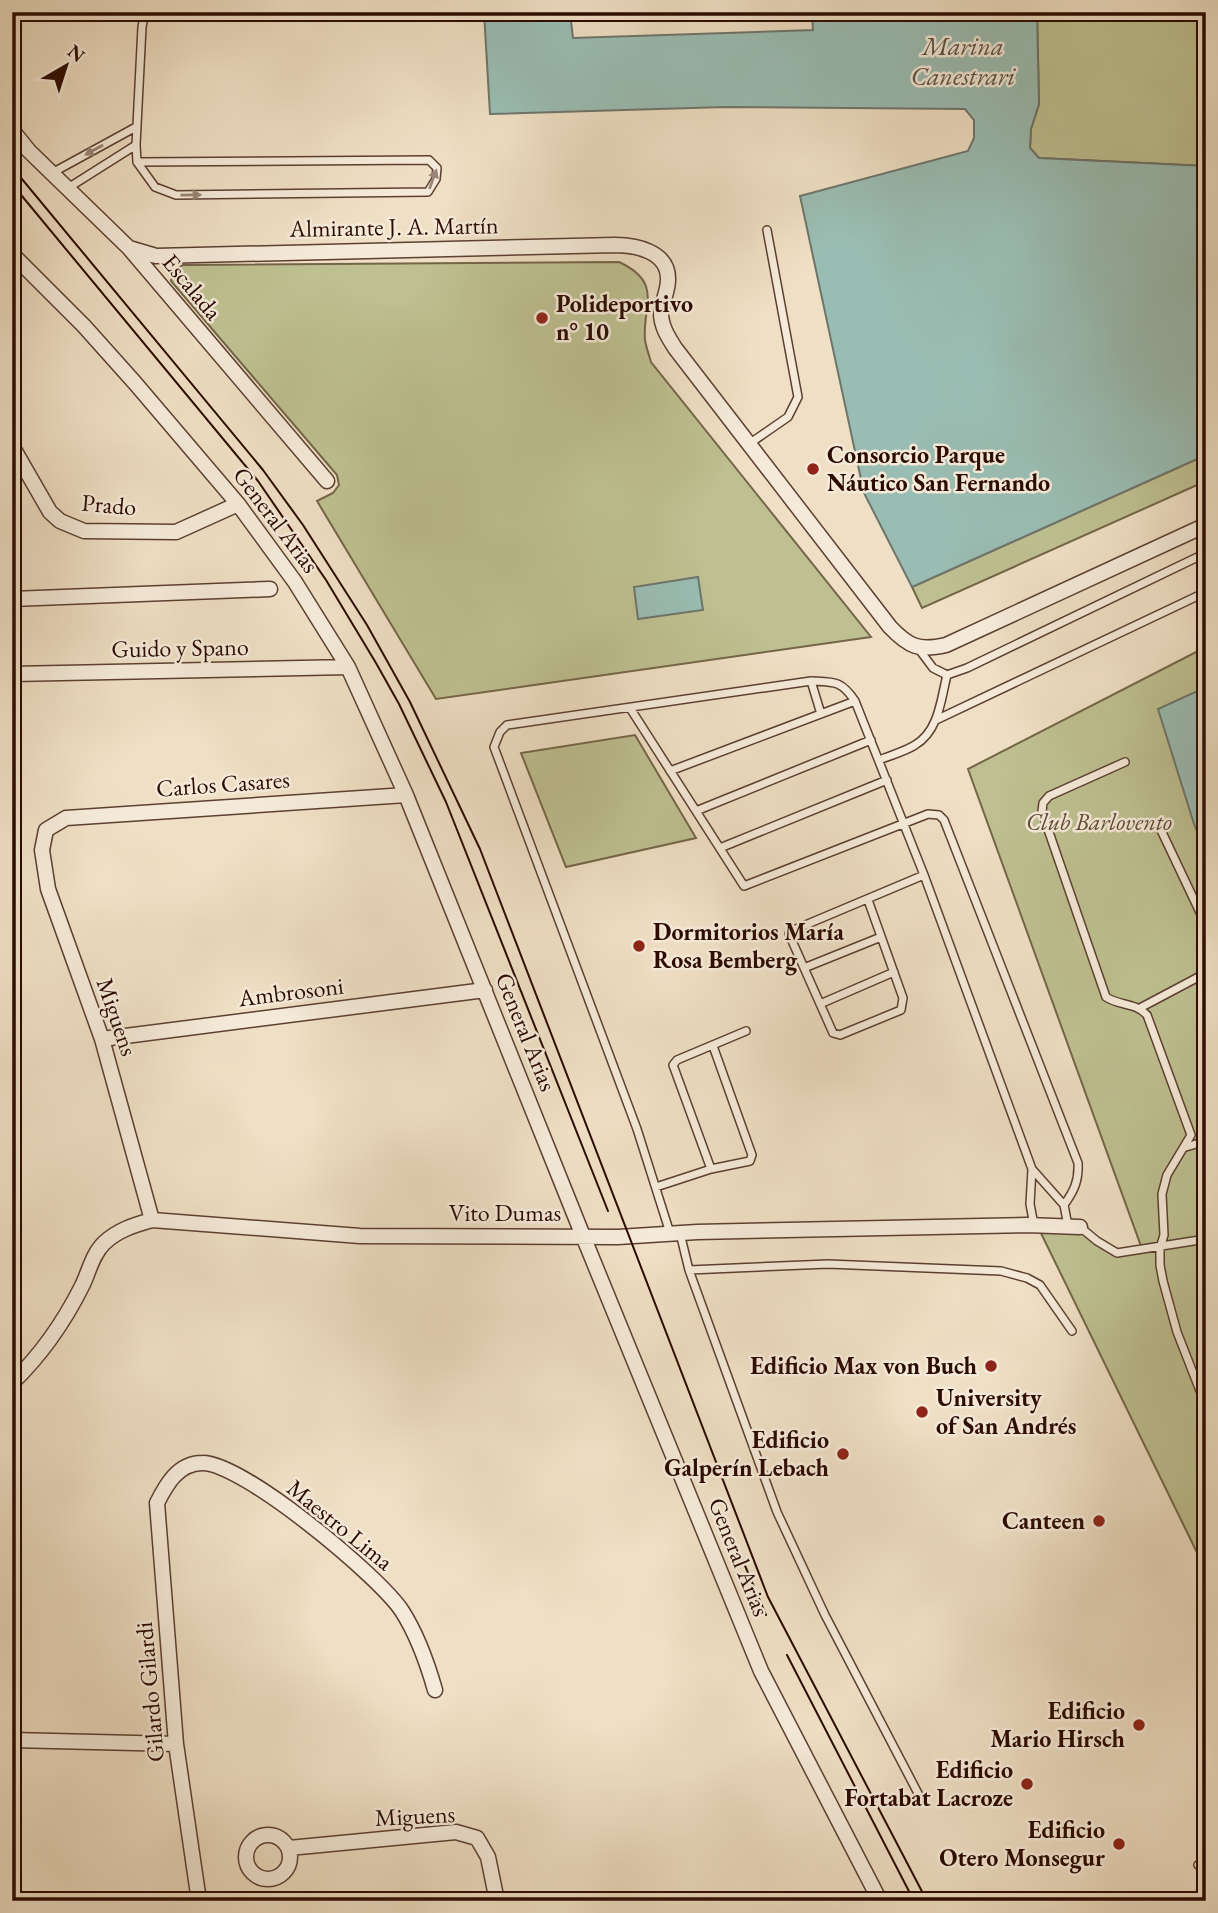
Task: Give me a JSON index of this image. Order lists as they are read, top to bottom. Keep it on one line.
{"streets":{"street":["Almirante J. A. Martín","Escalada","Prado","General Arias","Guido y Spano","Carlos Casares","Ambrosoni","Miguens","Vito Dumas","Maestro Lima","Gilardo Gilardi"]},"crossings":[["Almirante J. A. Martín","Escalada"],["Prado","General Arias"],["General Arias","Guido y Spano"],["General Arias","Carlos Casares"],["General Arias","Ambrosoni"],["General Arias","Vito Dumas"],["Carlos Casares","Miguens"],["Ambrosoni","Miguens"],["Miguens","Vito Dumas"],["Maestro Lima","Gilardo Gilardi"]],"water":["Marina Canestrari"],"parks":["Club Barlovento"],"places":["Polideportivo n° 10","Consorcio Parque Náutico San Fernando","Dormitorios María Rosa Bemberg","Edificio Max von Buch","University of San Andrés","Edificio Galperín Lebach","Canteen","Edificio Mario Hirsch","Edificio Fortabat Lacroze","Edificio Otero Monsegur"],"north":"top right"}
